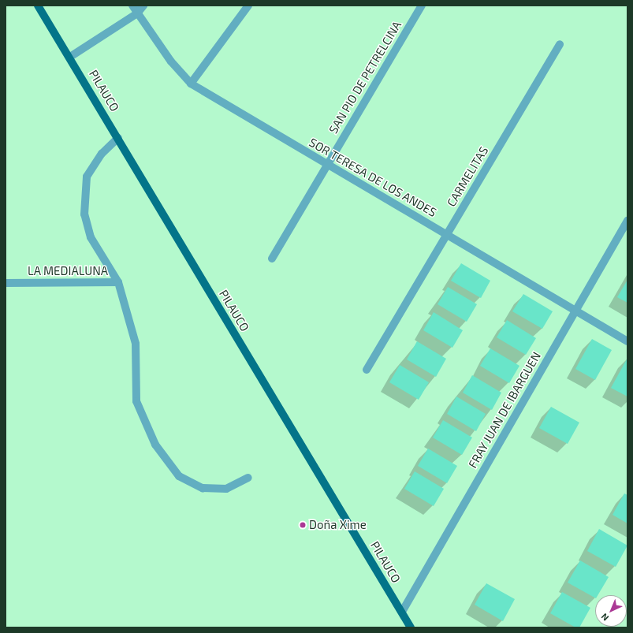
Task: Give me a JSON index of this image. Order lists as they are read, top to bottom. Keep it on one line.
{"streets":{"main road":["PILAUCO"],"street":["SAN PIO DE PETRELCINA","CARMELITAS","SOR TERESA DE LOS ANDES","LA MEDIALUNA","FRAY JUAN DE IBARGUEN"]},"crossings":[["SAN PIO DE PETRELCINA","SOR TERESA DE LOS ANDES"],["PILAUCO","LA MEDIALUNA"],["PILAUCO","FRAY JUAN DE IBARGUEN"],["CARMELITAS","SOR TERESA DE LOS ANDES"],["SOR TERESA DE LOS ANDES","FRAY JUAN DE IBARGUEN"]],"places":["Doña Xime"],"north":"bottom left"}
